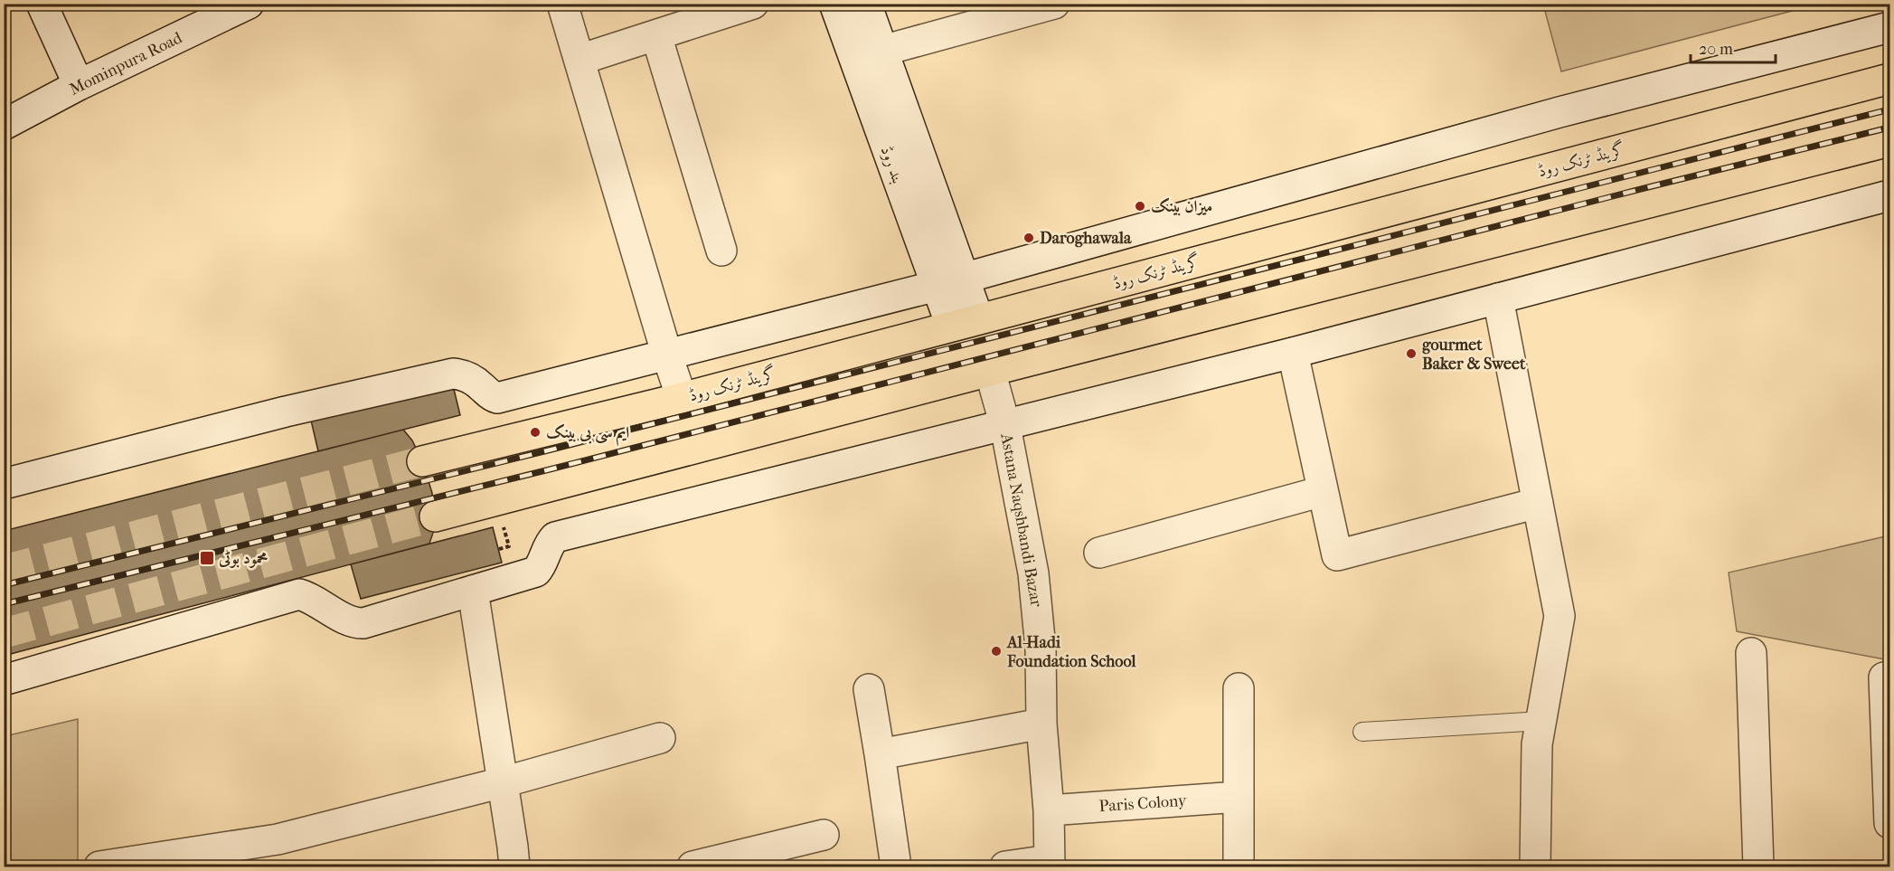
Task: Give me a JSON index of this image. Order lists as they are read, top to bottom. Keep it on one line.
{"streets":{"main road":["گرینڈ ٹرنک روڈ"],"street":["Mominpura Road","بند روڈ","Astana Naqshbandi Bazar","Paris Colony"]},"crossings":[["گرینڈ ٹرنک روڈ","بند روڈ"],["Astana Naqshbandi Bazar","Paris Colony"]],"places":{"other":["میزان بینک","Daroghawala","gourmet Baker & Sweet","ایم سی بی بینک","Al-Hadi Foundation School"],"transit":["محمود بوٹی"]},"scale_bar":"20 m"}
